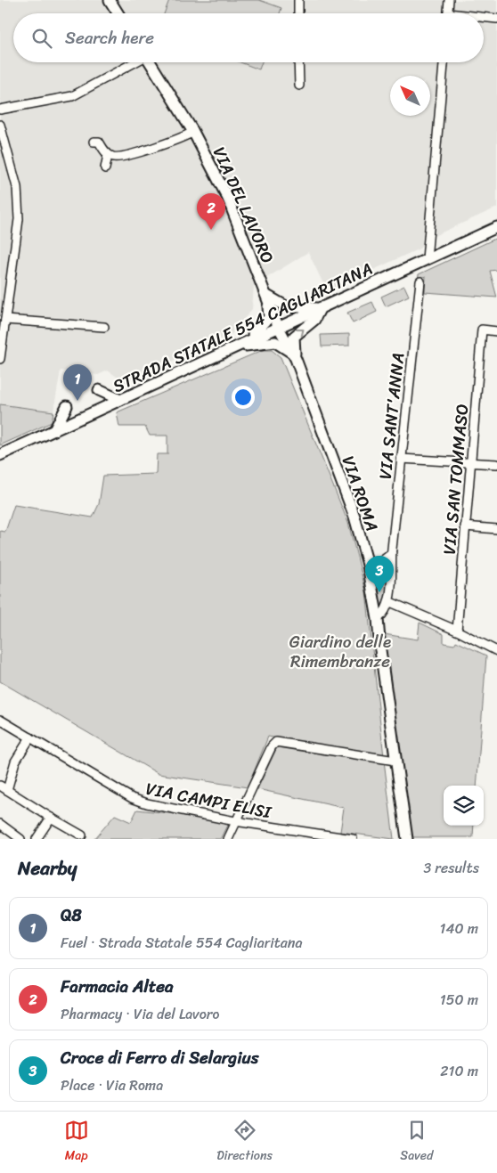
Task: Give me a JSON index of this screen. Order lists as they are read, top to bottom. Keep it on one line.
{"streets":{"main road":["VIA DEL LAVORO","STRADA STATALE 554 CAGLIARITANA","VIA ROMA"],"street":["VIA SANT'ANNA","VIA SAN TOMMASO","VIA CAMPI ELISI"]},"crossings":[["VIA DEL LAVORO","STRADA STATALE 554 CAGLIARITANA"],["VIA DEL LAVORO","VIA ROMA"],["STRADA STATALE 554 CAGLIARITANA","VIA ROMA"],["VIA SANT'ANNA","VIA ROMA"]],"parks":["Giardino delle Rimembranze"],"north":"top left","page":{"search":"Search here","pins":["2","1","3"],"heading":["Nearby","3 results"],"list":[{"mark":"1","name":"Q8","note":"Fuel · Strada Statale 554 Cagliaritana","value":"140 m"},{"mark":"2","name":"Farmacia Altea","note":"Pharmacy · Via del Lavoro","value":"150 m"},{"mark":"3","name":"Croce di Ferro di Selargius","note":"Place · Via Roma","value":"210 m"}],"nav":["Map","Directions","Saved"]}}
